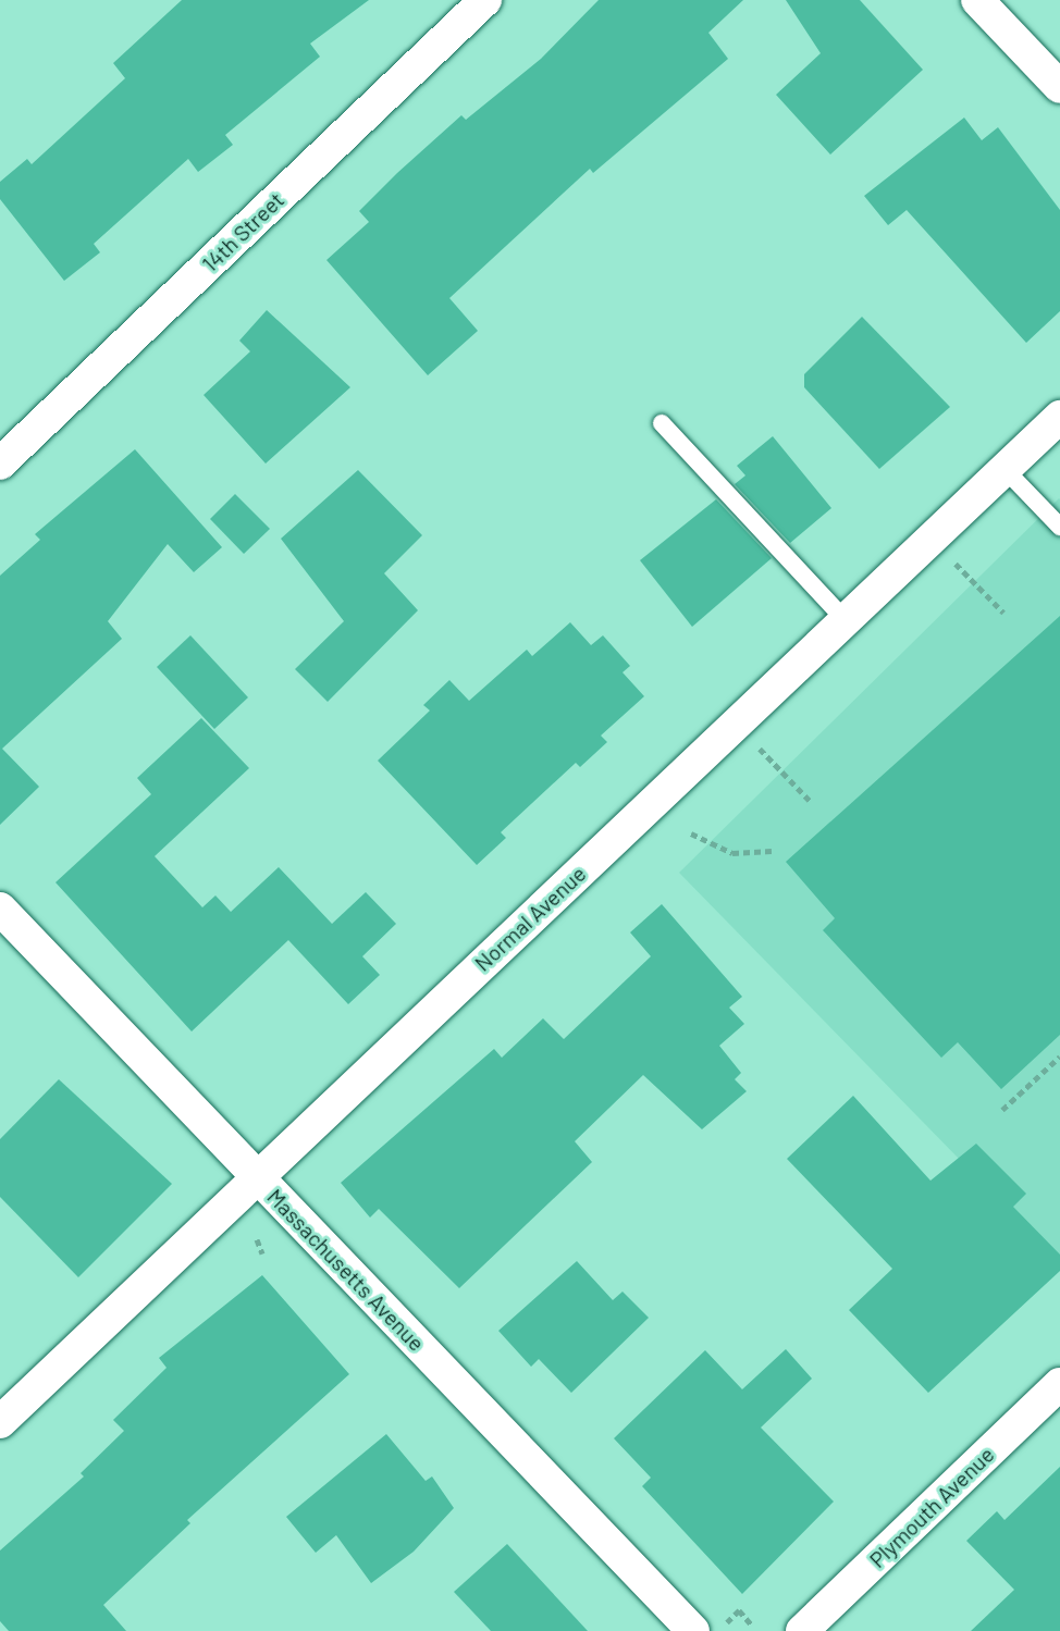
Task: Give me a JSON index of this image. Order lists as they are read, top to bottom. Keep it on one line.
{"streets":{"street":["14th Street","Normal Avenue","Massachusetts Avenue","Plymouth Avenue"]},"crossings":[["Normal Avenue","Massachusetts Avenue"]]}
